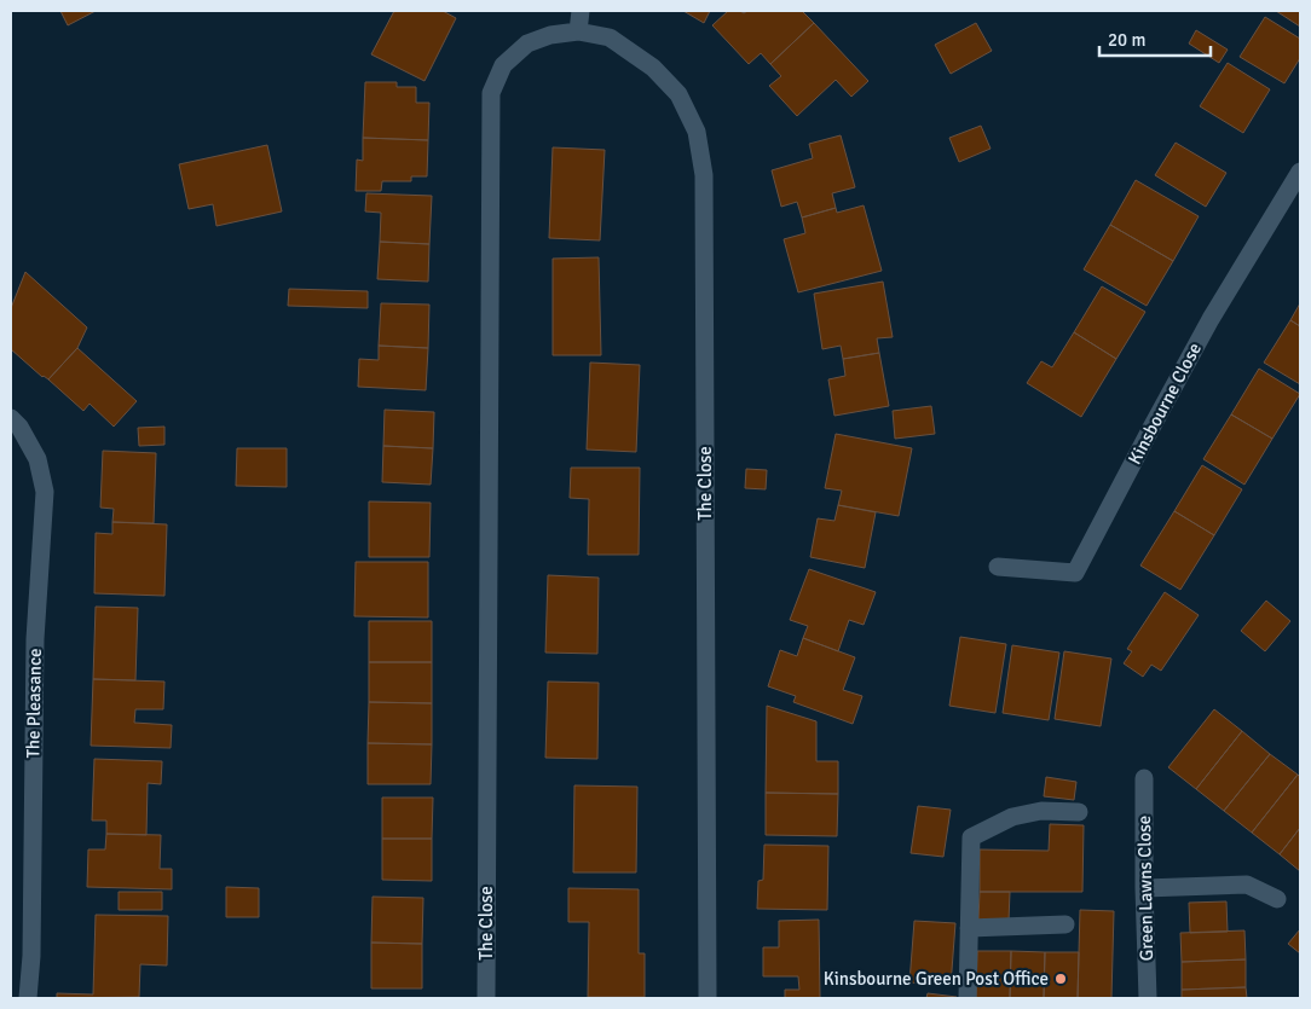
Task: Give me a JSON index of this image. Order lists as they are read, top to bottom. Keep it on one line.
{"streets":{"street":["Kinsbourne Close","The Close","The Pleasance","Green Lawns Close"]},"places":["Kinsbourne Green Post Office"],"scale_bar":"20 m"}
